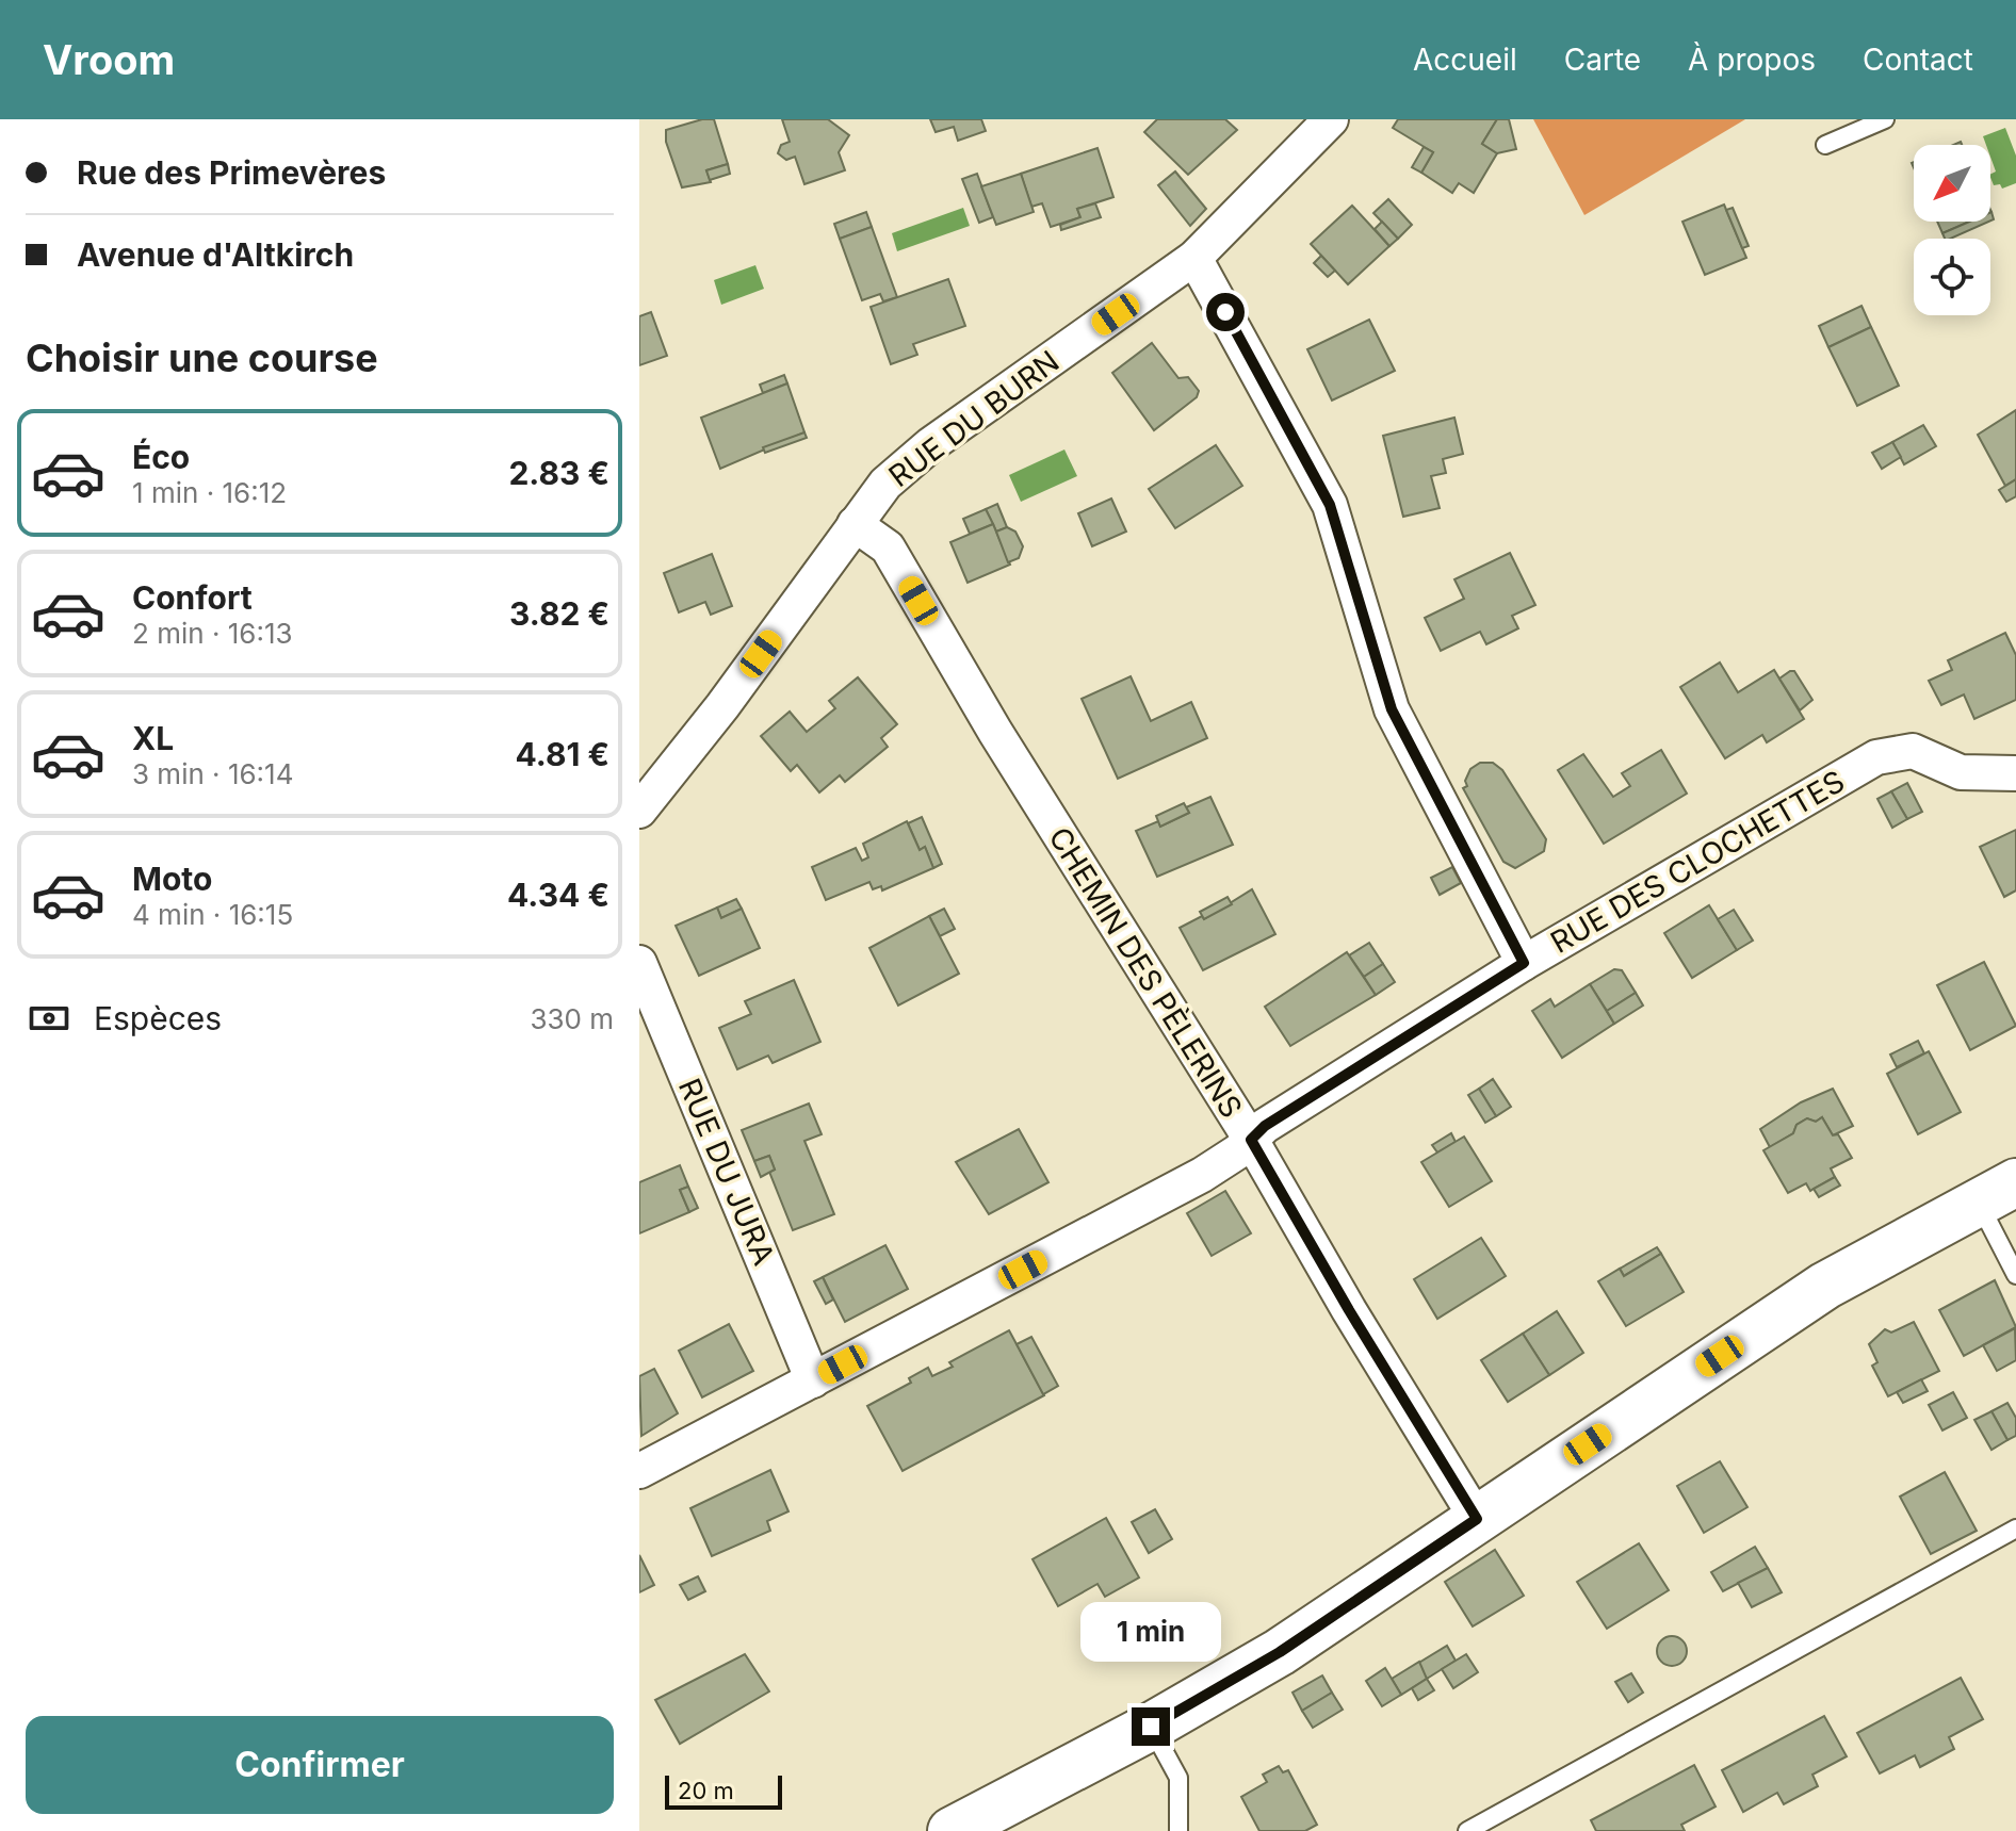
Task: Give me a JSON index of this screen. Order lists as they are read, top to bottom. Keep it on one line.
{"streets":{"street":["RUE DU BURN","RUE DES CLOCHETTES","CHEMIN DES PÈLERINS","RUE DU JURA"]},"crossings":[["RUE DU BURN","CHEMIN DES PÈLERINS"],["RUE DES CLOCHETTES","CHEMIN DES PÈLERINS"],["RUE DES CLOCHETTES","RUE DU JURA"]],"scale_bar":"20 m","north":"bottom left","page":{"header":"Vroom","nav":["Accueil","Carte","À propos","Contact"],"banner":["Rue des Primevères","Avenue d'Altkirch"],"heading":"Choisir une course","list":[{"name":"Éco","note":"1 min · 16:12","value":"2.83 €"},{"name":"Confort","note":"2 min · 16:13","value":"3.82 €"},{"name":"XL","note":"3 min · 16:14","value":"4.81 €"},{"name":"Moto","note":"4 min · 16:15","value":"4.34 €"}],"pay":["Espèces","330 m"],"bubble":"1 min","buttons":"Confirmer","scale":"20 m"}}
